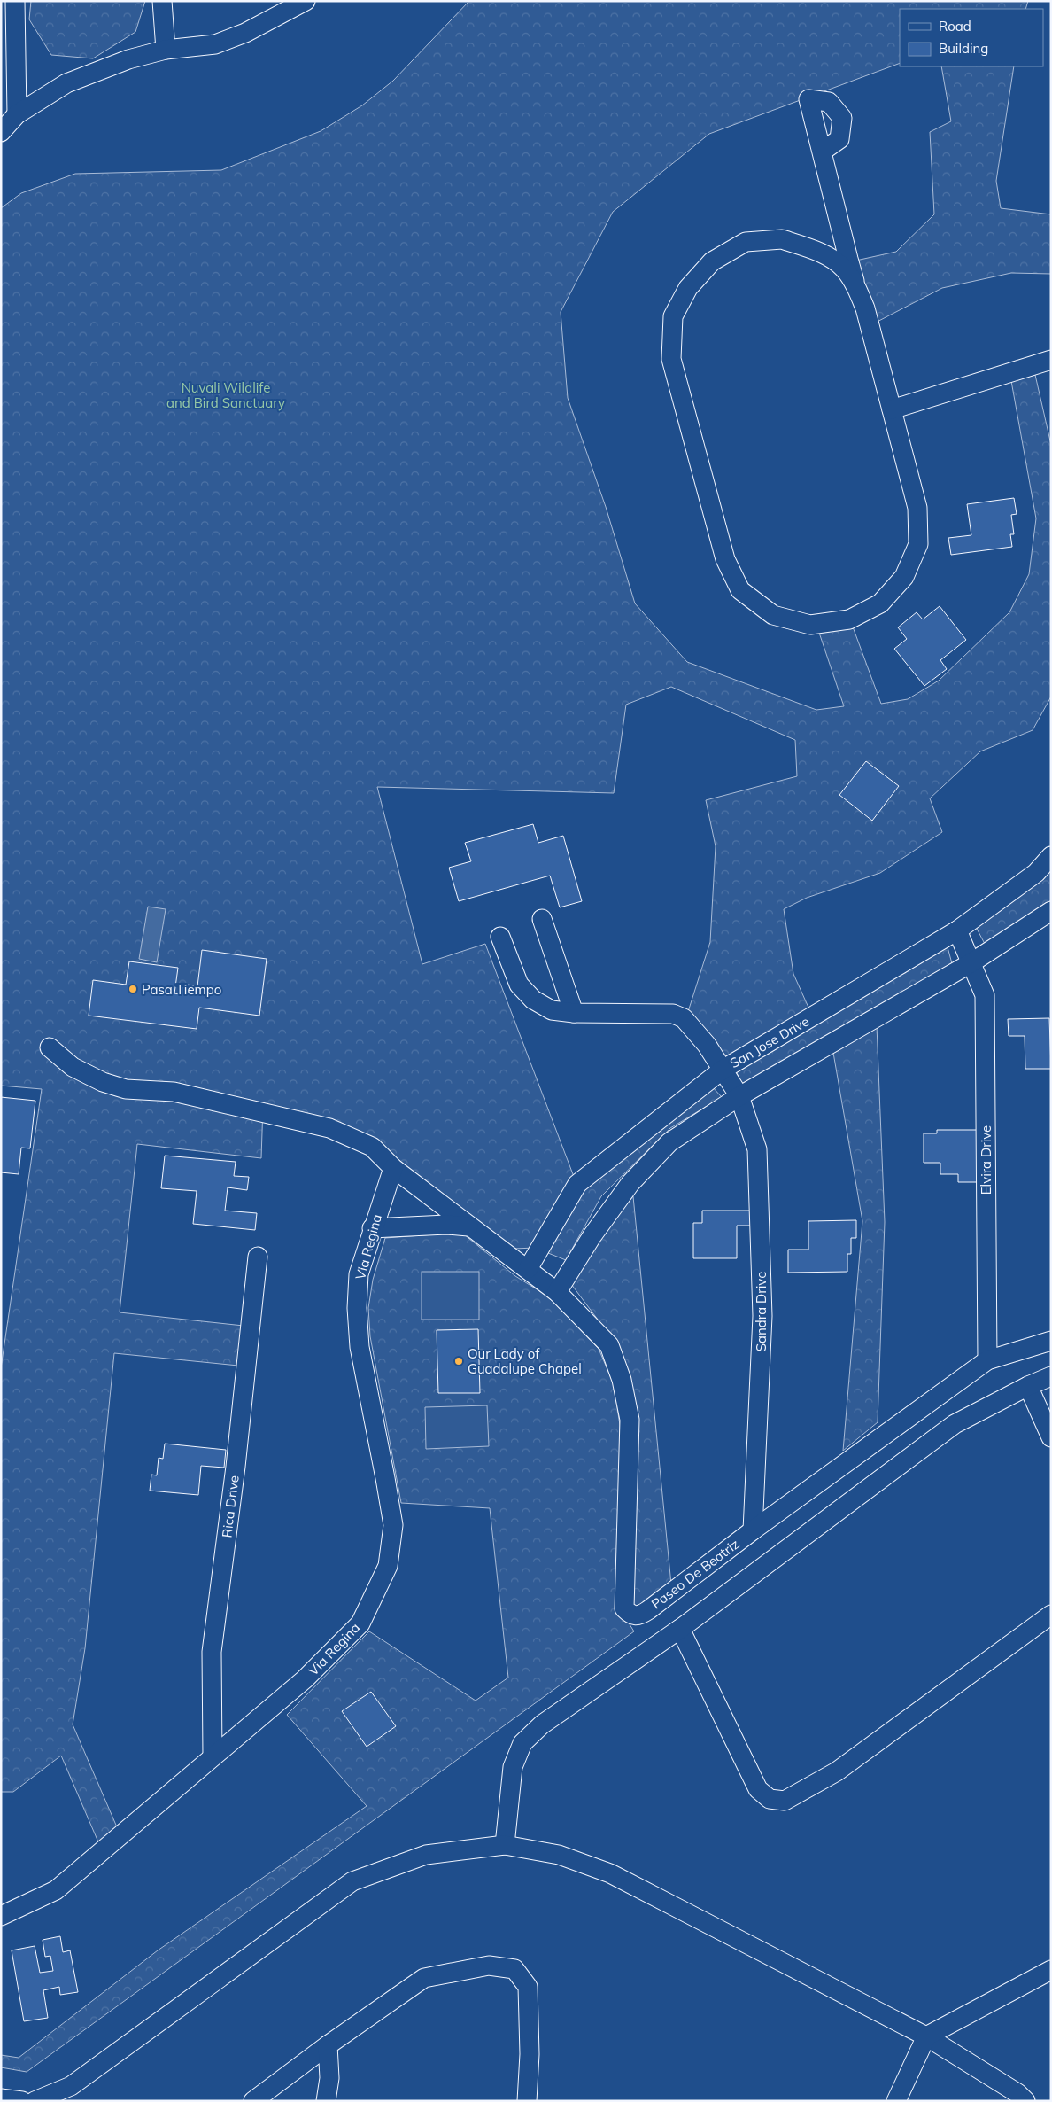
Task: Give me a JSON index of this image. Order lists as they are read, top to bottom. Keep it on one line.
{"streets":{"street":["San Jose Drive","Elvira Drive","Via Regina","Sandra Drive","Rica Drive","Paseo De Beatriz"]},"crossings":[["San Jose Drive","Elvira Drive"],["San Jose Drive","Sandra Drive"],["Elvira Drive","Paseo De Beatriz"],["Via Regina","Rica Drive"],["Sandra Drive","Paseo De Beatriz"]],"parks":["Nuvali Wildlife and Bird Sanctuary"],"places":["Pasa Tiempo","Our Lady of Guadalupe Chapel"],"legend":["Road","Building"]}
